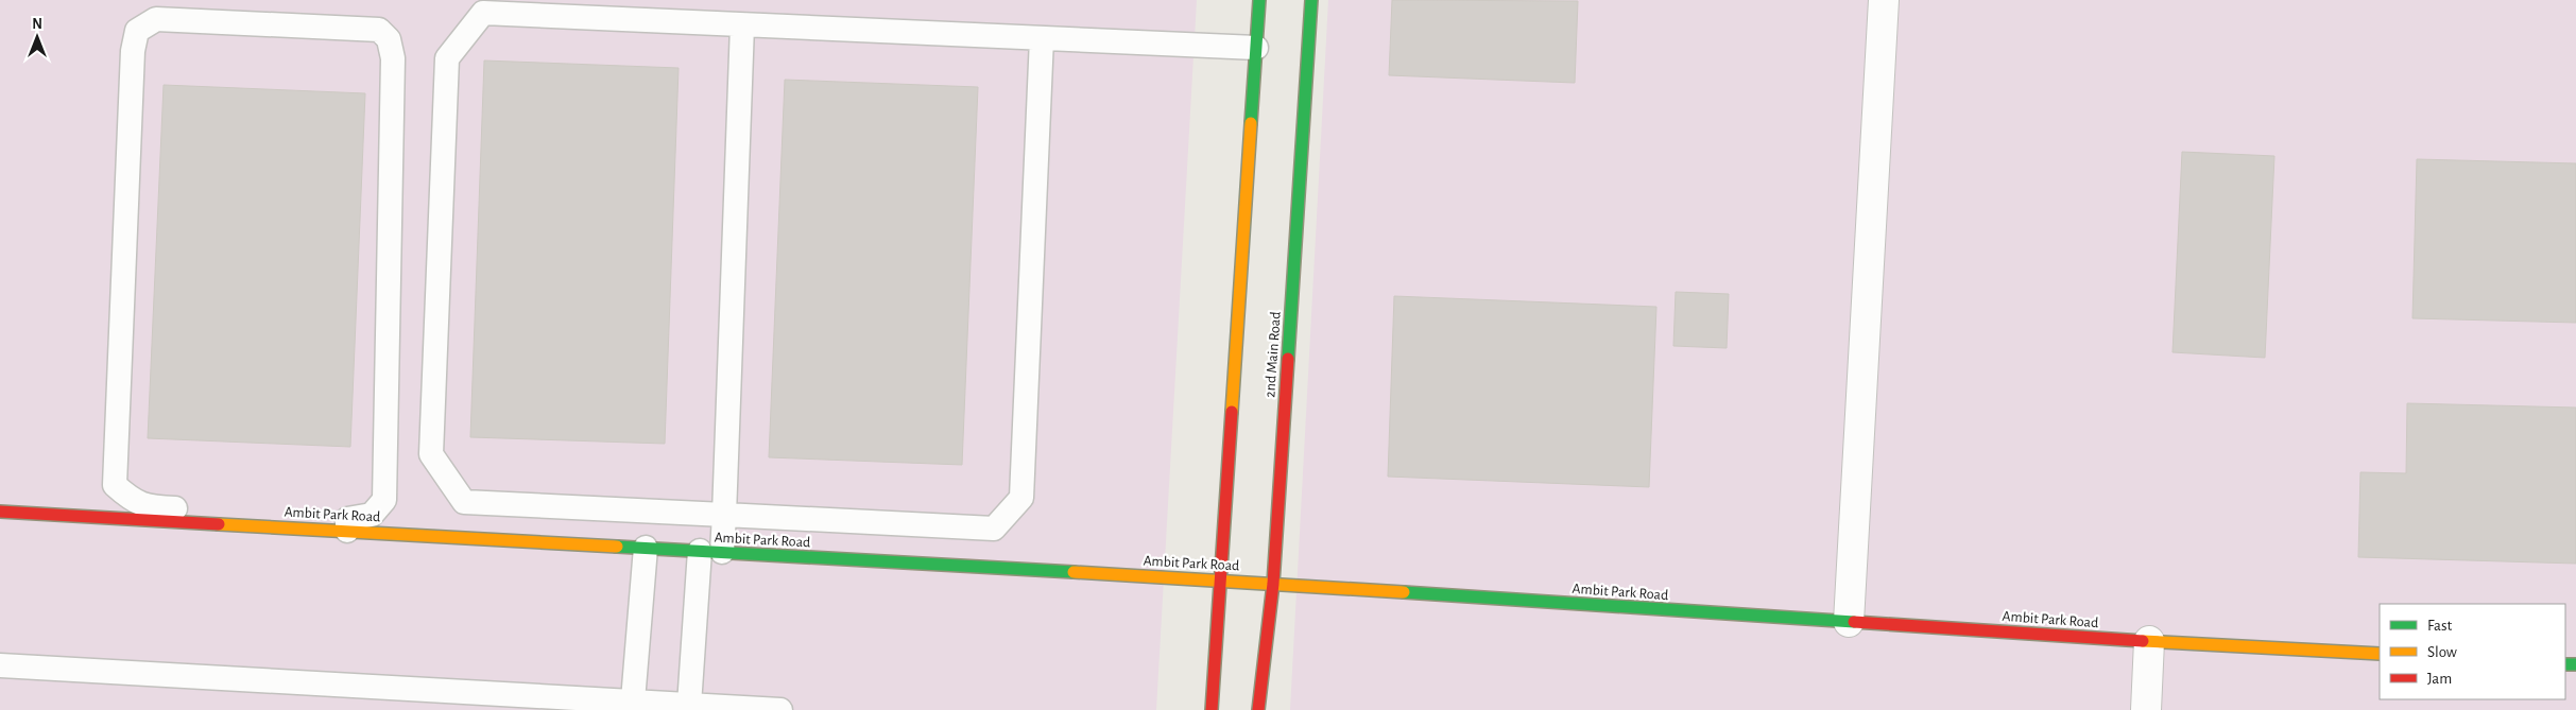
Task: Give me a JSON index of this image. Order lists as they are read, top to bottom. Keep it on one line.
{"streets":{"street":["2nd Main Road","Ambit Park Road"]},"crossings":[["2nd Main Road","Ambit Park Road"]],"legend":["Fast","Slow","Jam"],"north":"top"}
